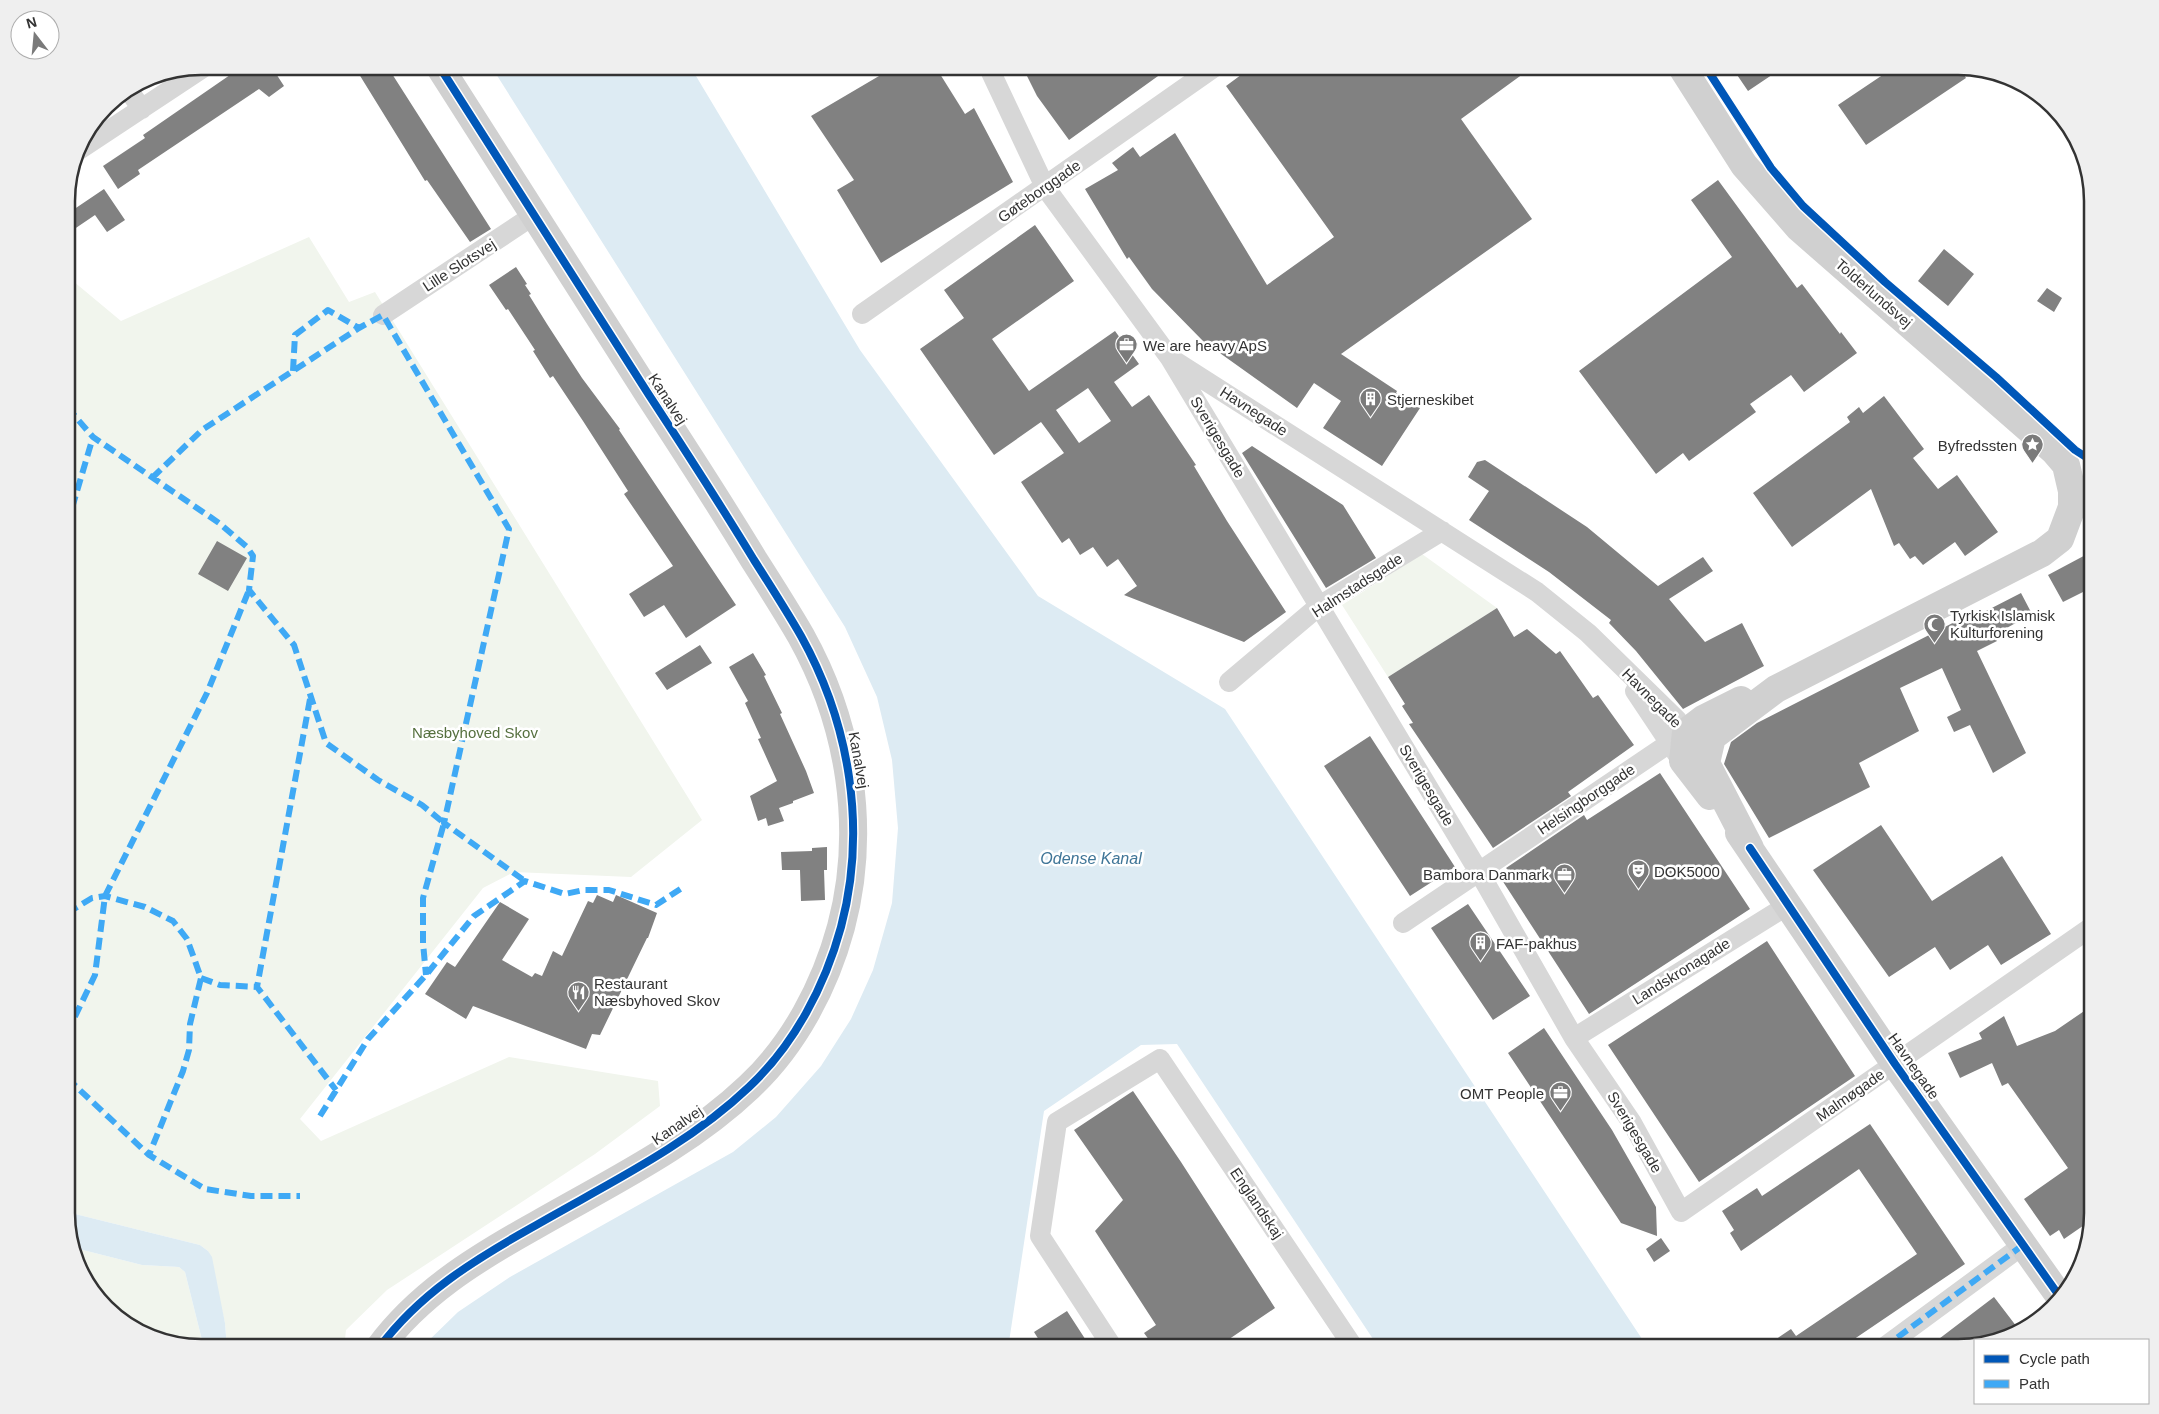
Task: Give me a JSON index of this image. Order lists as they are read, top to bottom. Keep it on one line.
{"streets":{"street":["Gøteborggade","Lille Slotsvej","Tolderlundsvej","Kanalvej","Havnegade","Sverigesgade","Halmstadsgade","Helsingborggade","Landskronagade","Malmøgade","Englandskaj"]},"crossings":[["Gøteborggade","Havnegade"],["Lille Slotsvej","Kanalvej"],["Tolderlundsvej","Helsingborggade"],["Havnegade","Sverigesgade"],["Havnegade","Halmstadsgade"],["Havnegade","Helsingborggade"],["Havnegade","Landskronagade"],["Havnegade","Malmøgade"],["Sverigesgade","Halmstadsgade"],["Sverigesgade","Helsingborggade"],["Sverigesgade","Landskronagade"],["Sverigesgade","Malmøgade"]],"water":["Odense Kanal"],"parks":["Næsbyhoved Skov"],"places":{"office":["We are heavy ApS","Bambora Danmark","OMT People"],"building":["Stjerneskibet","FAF-pakhus"],"place":["Byfredssten"],"mosque":["Tyrkisk Islamisk Kulturforening"],"theatre":["DOK5000"],"restaurant":["Restaurant Næsbyhoved Skov"]},"legend":["Cycle path","Path"],"north":"top"}
